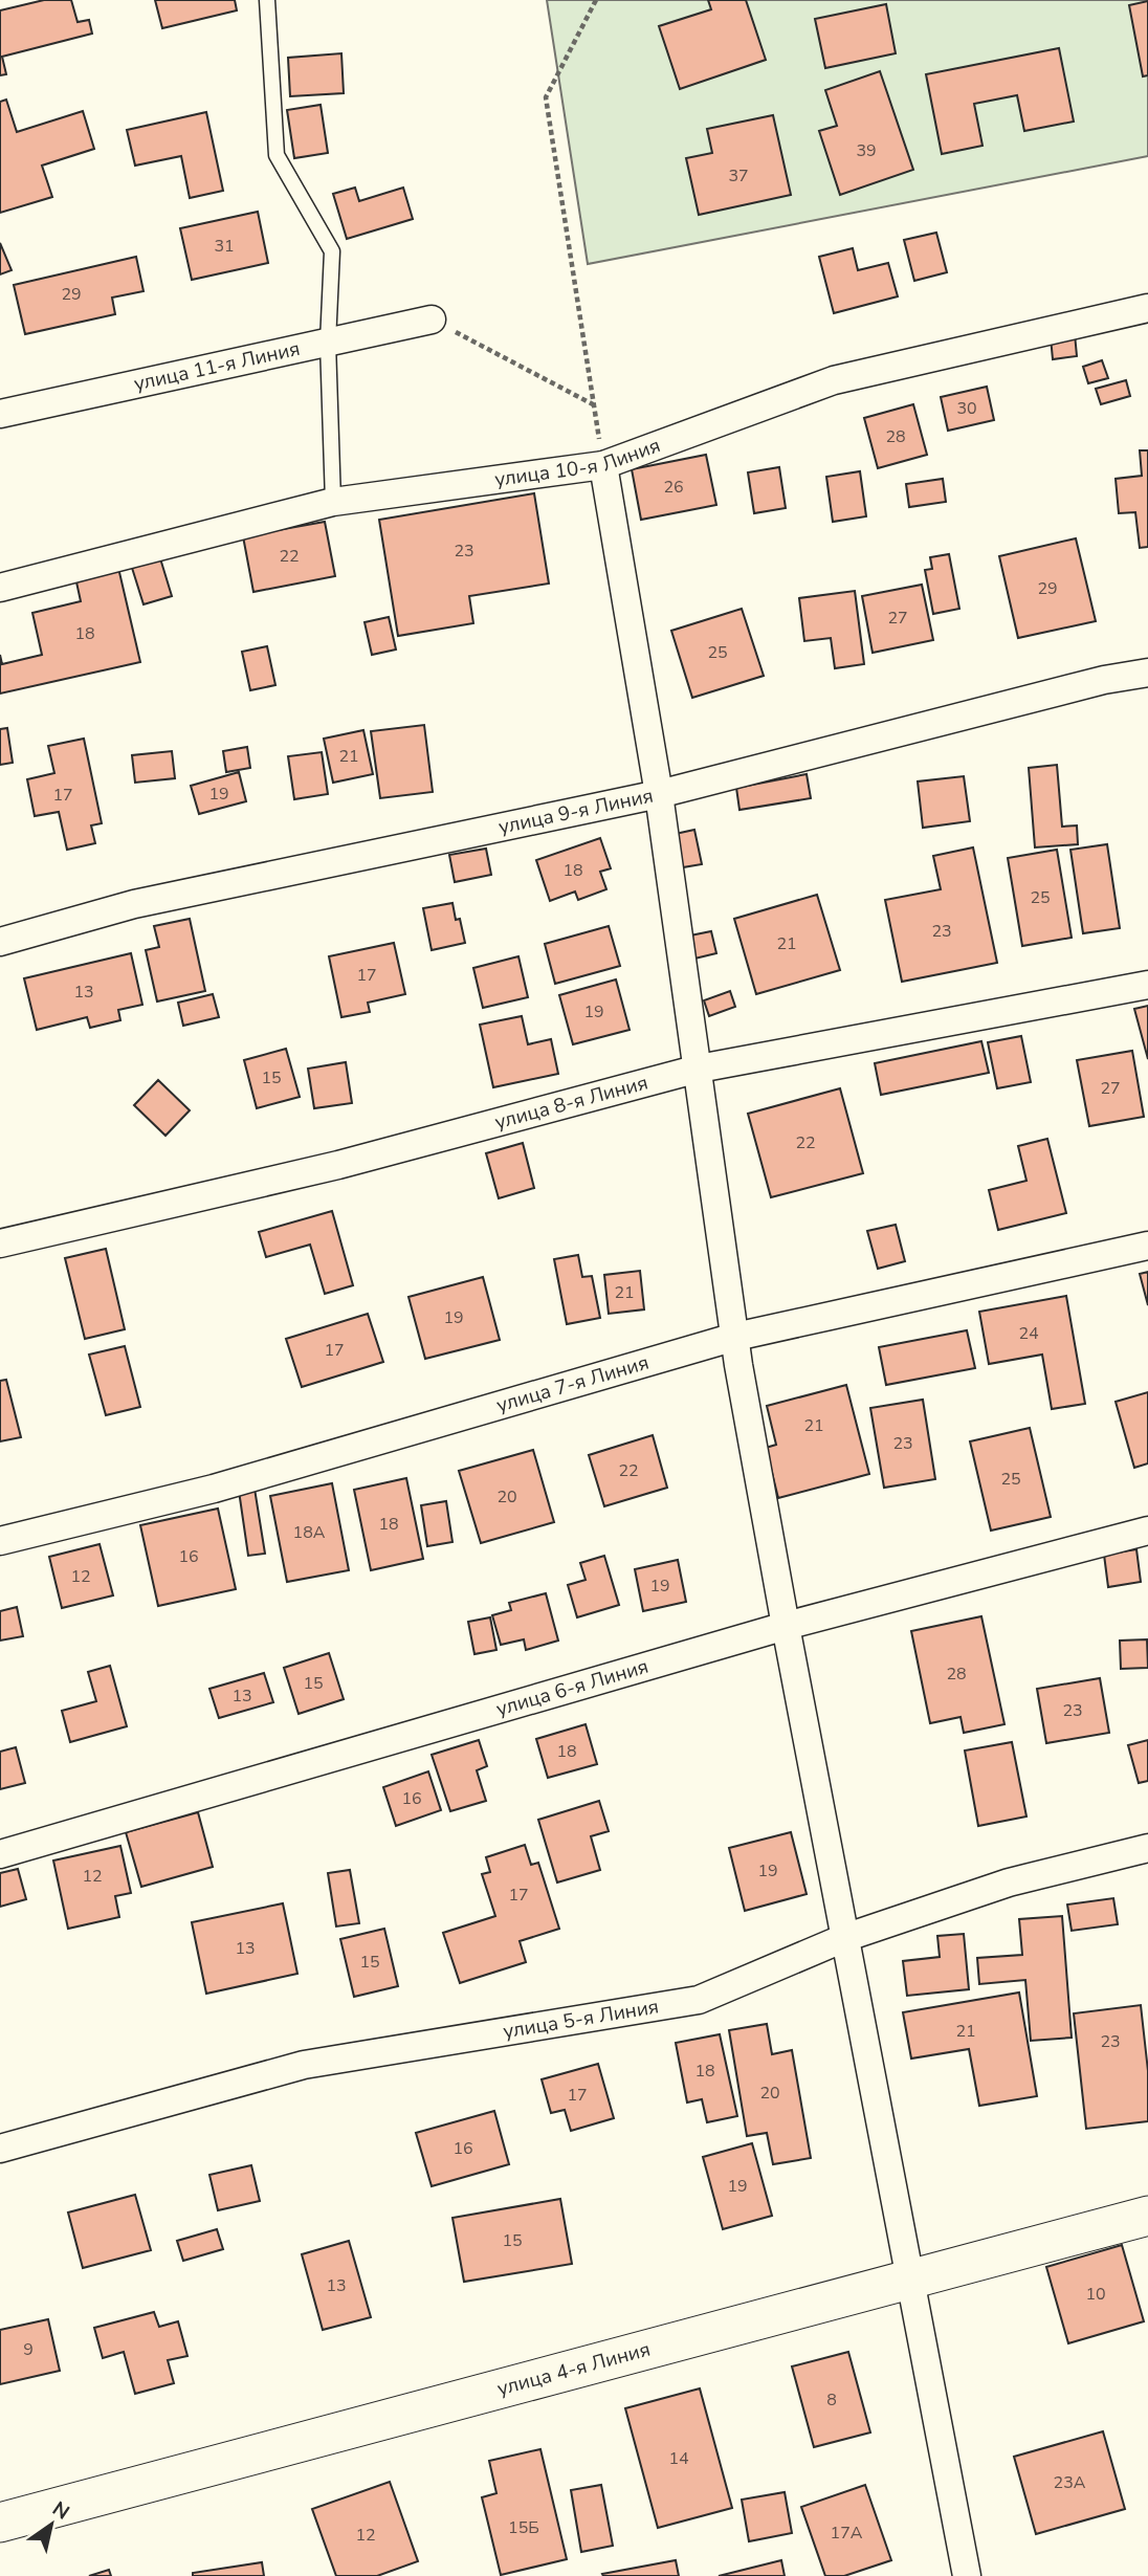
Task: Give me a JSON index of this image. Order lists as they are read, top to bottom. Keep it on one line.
{"streets":{"street":["улица 11-я Линия","улица 10-я Линия","улица 9-я Линия","улица 8-я Линия","улица 7-я Линия","улица 6-я Линия","улица 5-я Линия","улица 4-я Линия"]},"house_numbers":["39","37","31","29","30","28","26","23","22","29","27","18","25","21","19","17","18","25","23","21","17","13","19","15","27","22","21","19","24","17","21","23","22","25","20","18","18А","16","12","19","28","15","13","23","18","16","19","12","17","13","15","21","23","18","20","17","16","19","15","13","10","9","8","14","23А","15Б","17А","12"],"north":"top right"}
